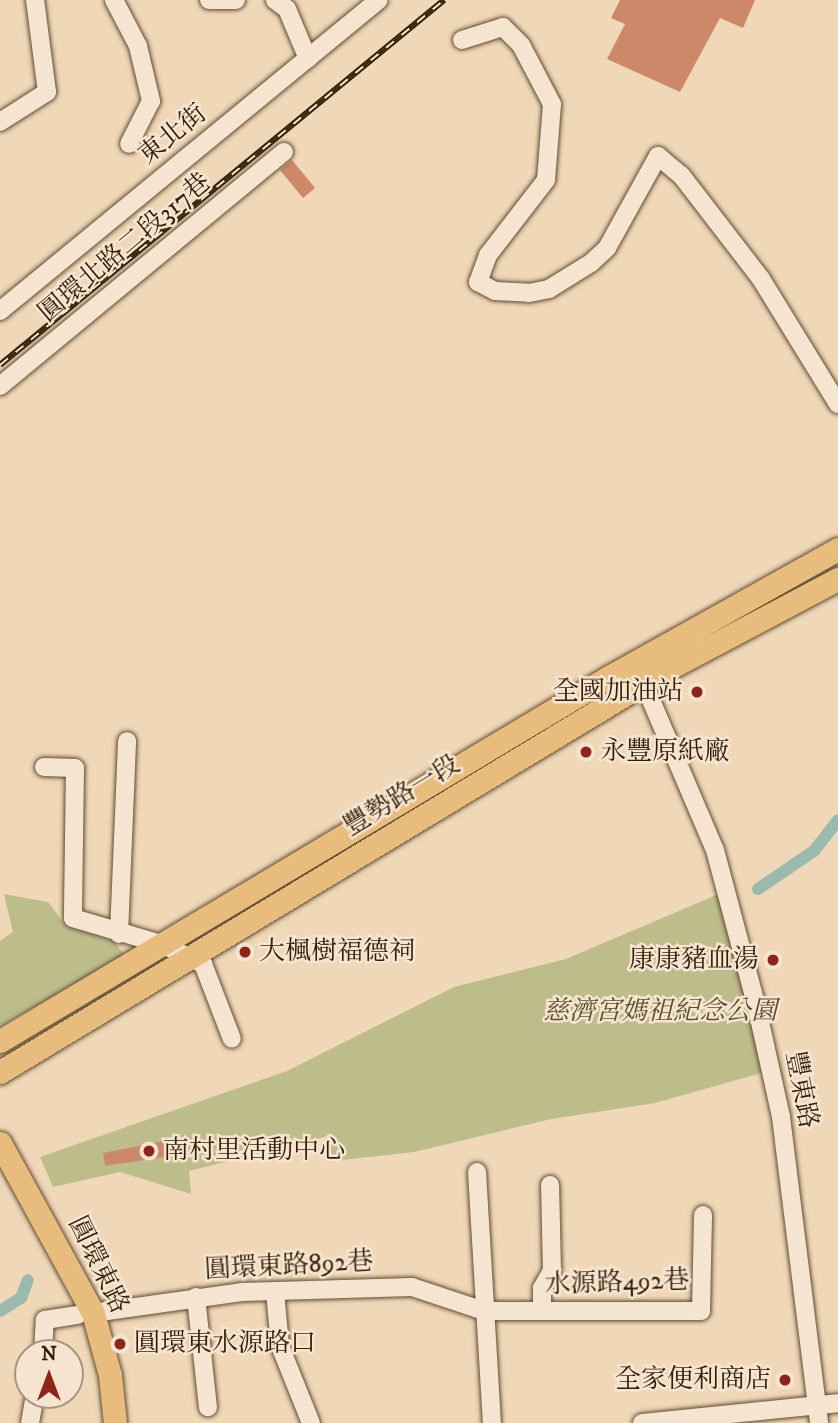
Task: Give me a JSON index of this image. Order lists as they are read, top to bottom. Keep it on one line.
{"streets":{"main road":["豐勢路一段","圓環東路"],"street":["東北街","圓環北路二段317巷","豐東路","圓環東路892巷","水源路492巷"]},"crossings":[["豐勢路一段","豐東路"],["圓環東路","圓環東路892巷"],["圓環東路892巷","水源路492巷"]],"parks":["慈濟宮媽祖紀念公園"],"places":["全國加油站","永豐原紙廠","大楓樹福德祠","康康豬血湯","南村里活動中心","圓環東水源路口","全家便利商店"],"north":"top"}
